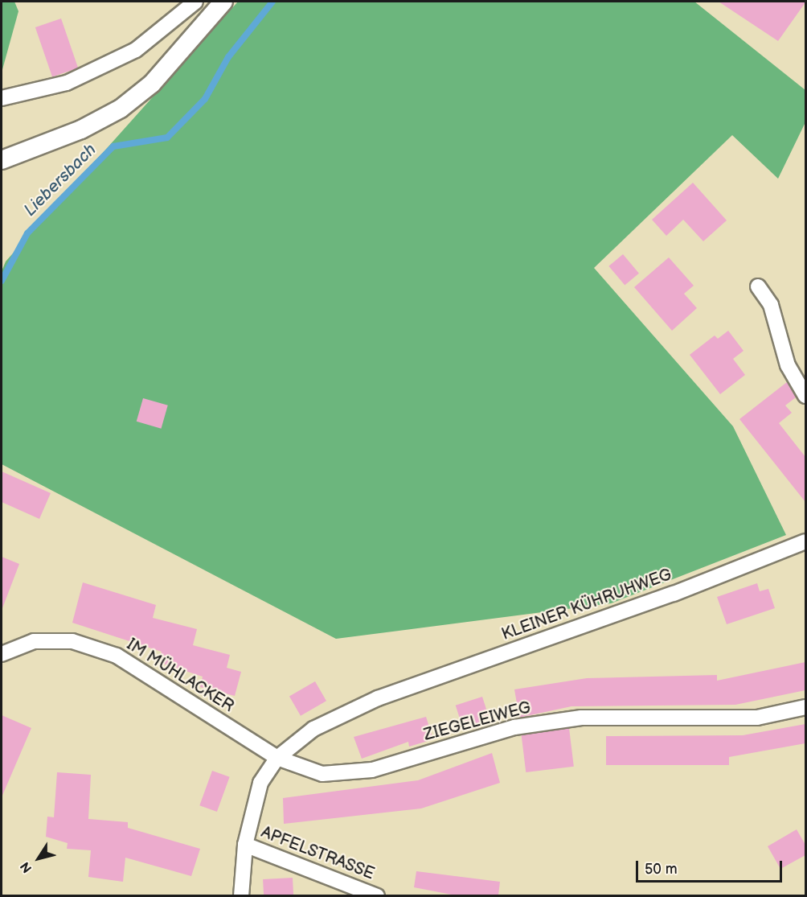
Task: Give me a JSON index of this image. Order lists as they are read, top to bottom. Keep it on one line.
{"streets":{"street":["KLEINER KÜHRUHWEG","IM MÜHLACKER","ZIEGELEIWEG","APFELSTRASSE"]},"crossings":[["KLEINER KÜHRUHWEG","IM MÜHLACKER"],["KLEINER KÜHRUHWEG","ZIEGELEIWEG"],["KLEINER KÜHRUHWEG","APFELSTRASSE"],["IM MÜHLACKER","ZIEGELEIWEG"]],"water":["Liebersbach"],"scale_bar":"50 m","north":"bottom left"}
